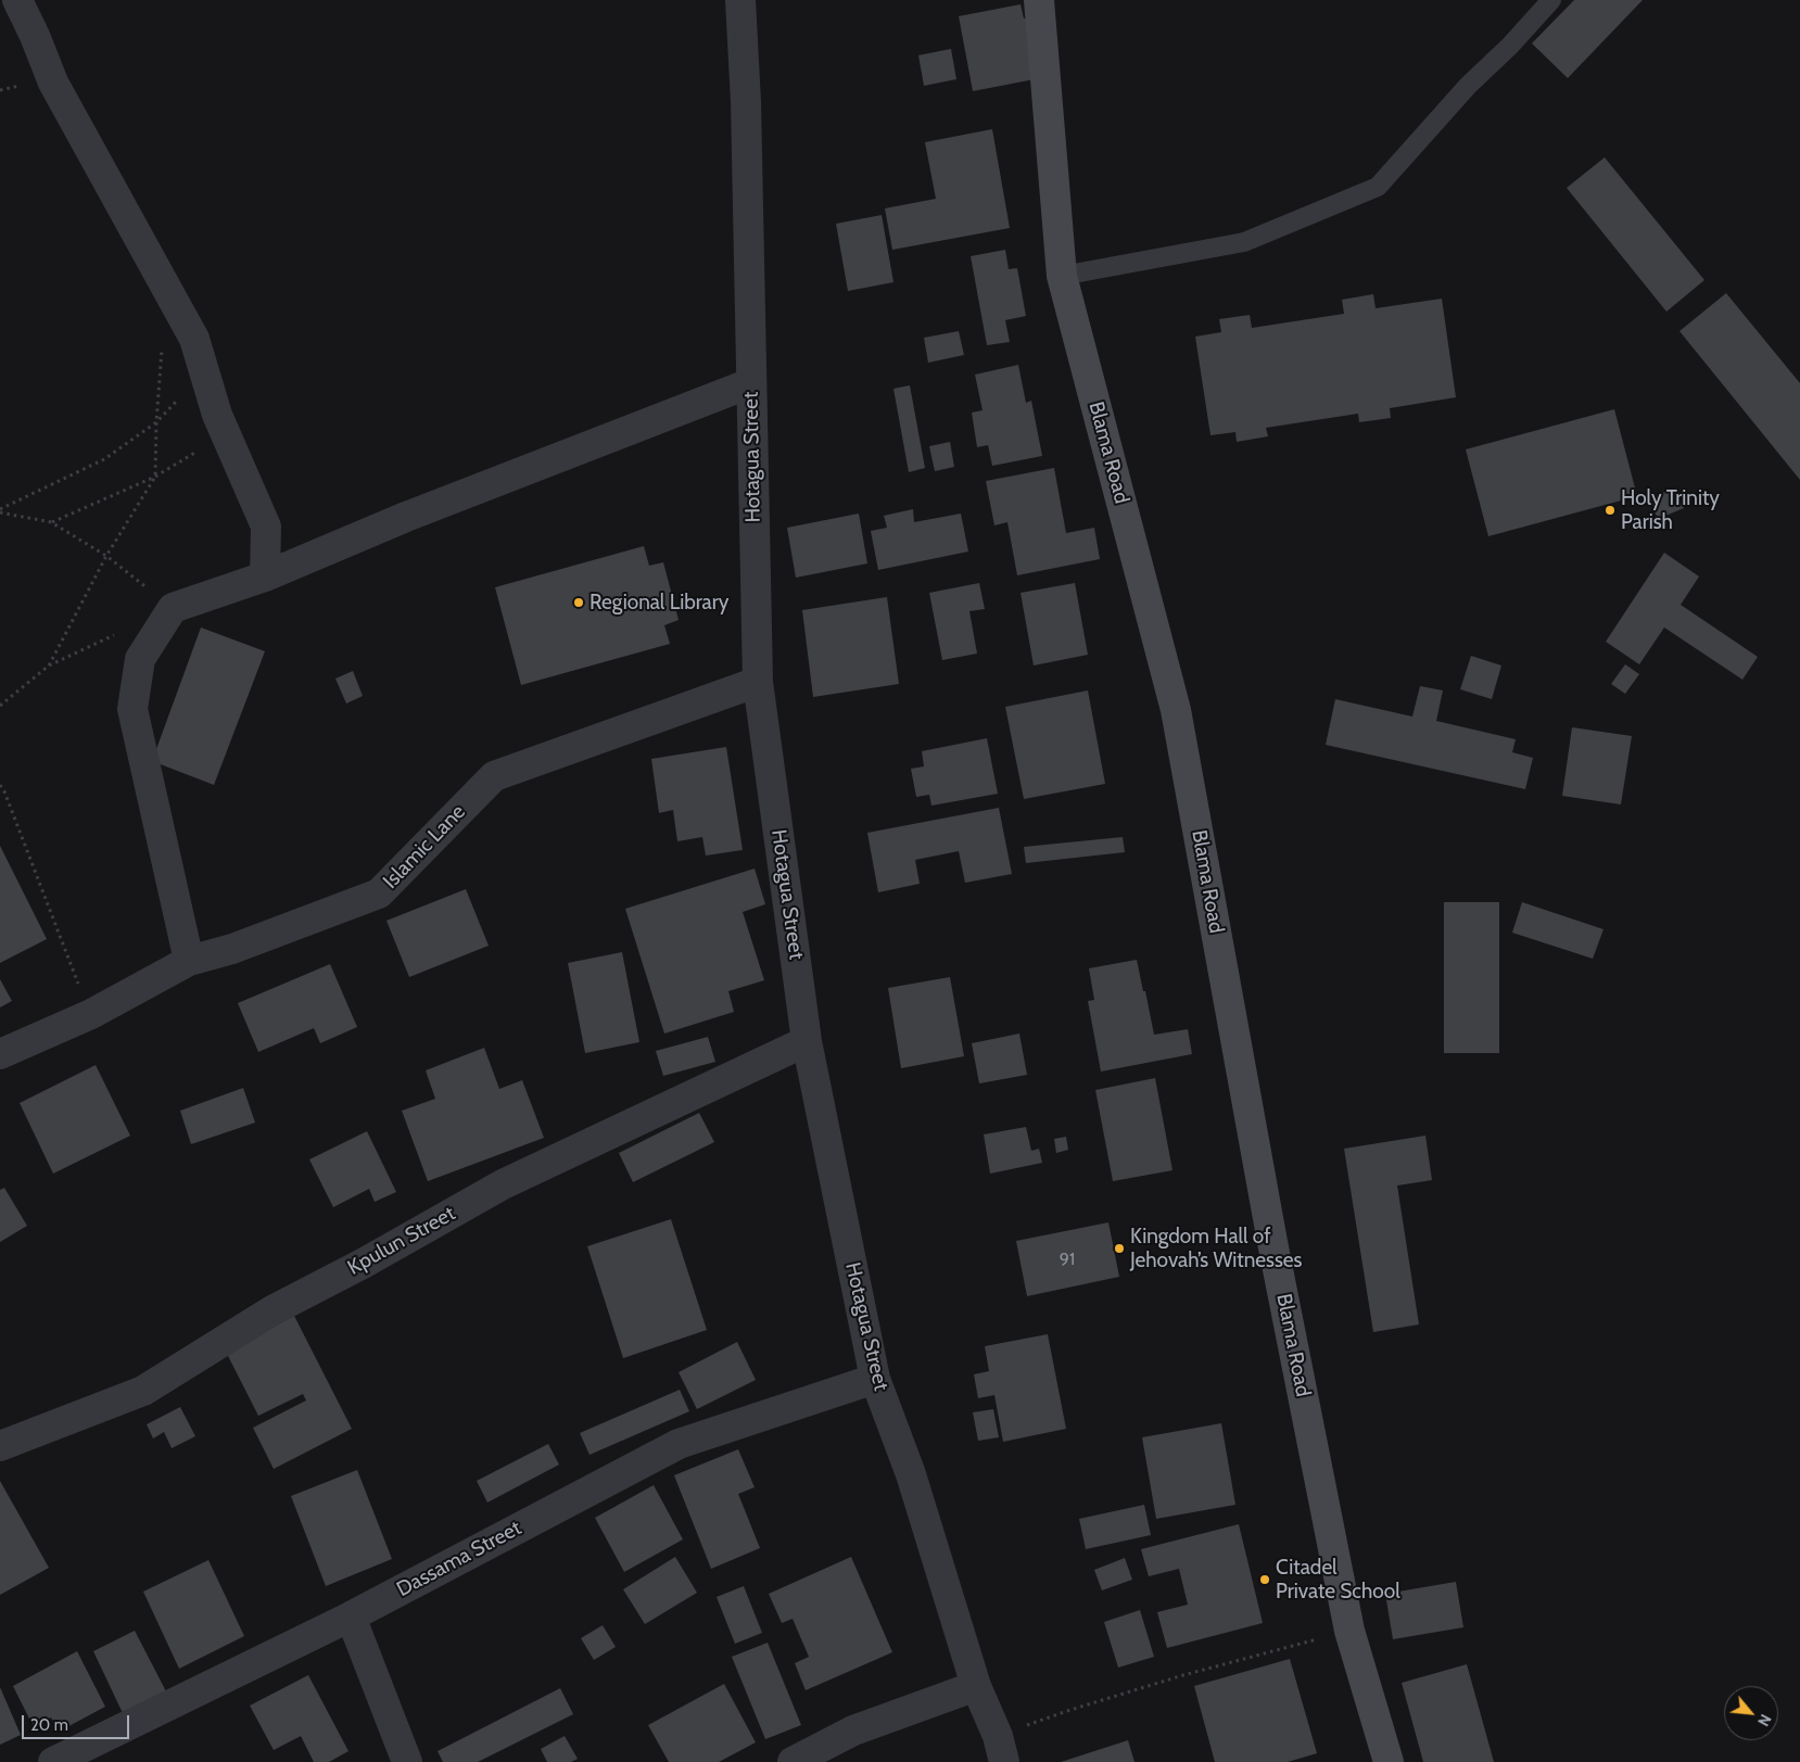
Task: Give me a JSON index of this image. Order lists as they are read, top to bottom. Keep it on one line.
{"streets":{"street":["Blama Road","Hotagua Street","Islamic Lane","Kpulun Street","Dassama Street"]},"crossings":[["Hotagua Street","Islamic Lane"],["Hotagua Street","Kpulun Street"],["Hotagua Street","Dassama Street"]],"places":["Holy Trinity Parish","Regional Library","Kingdom Hall of Jehovah’s Witnesses","Citadel Private School"],"house_numbers":["91"],"scale_bar":"20 m","north":"bottom right"}
